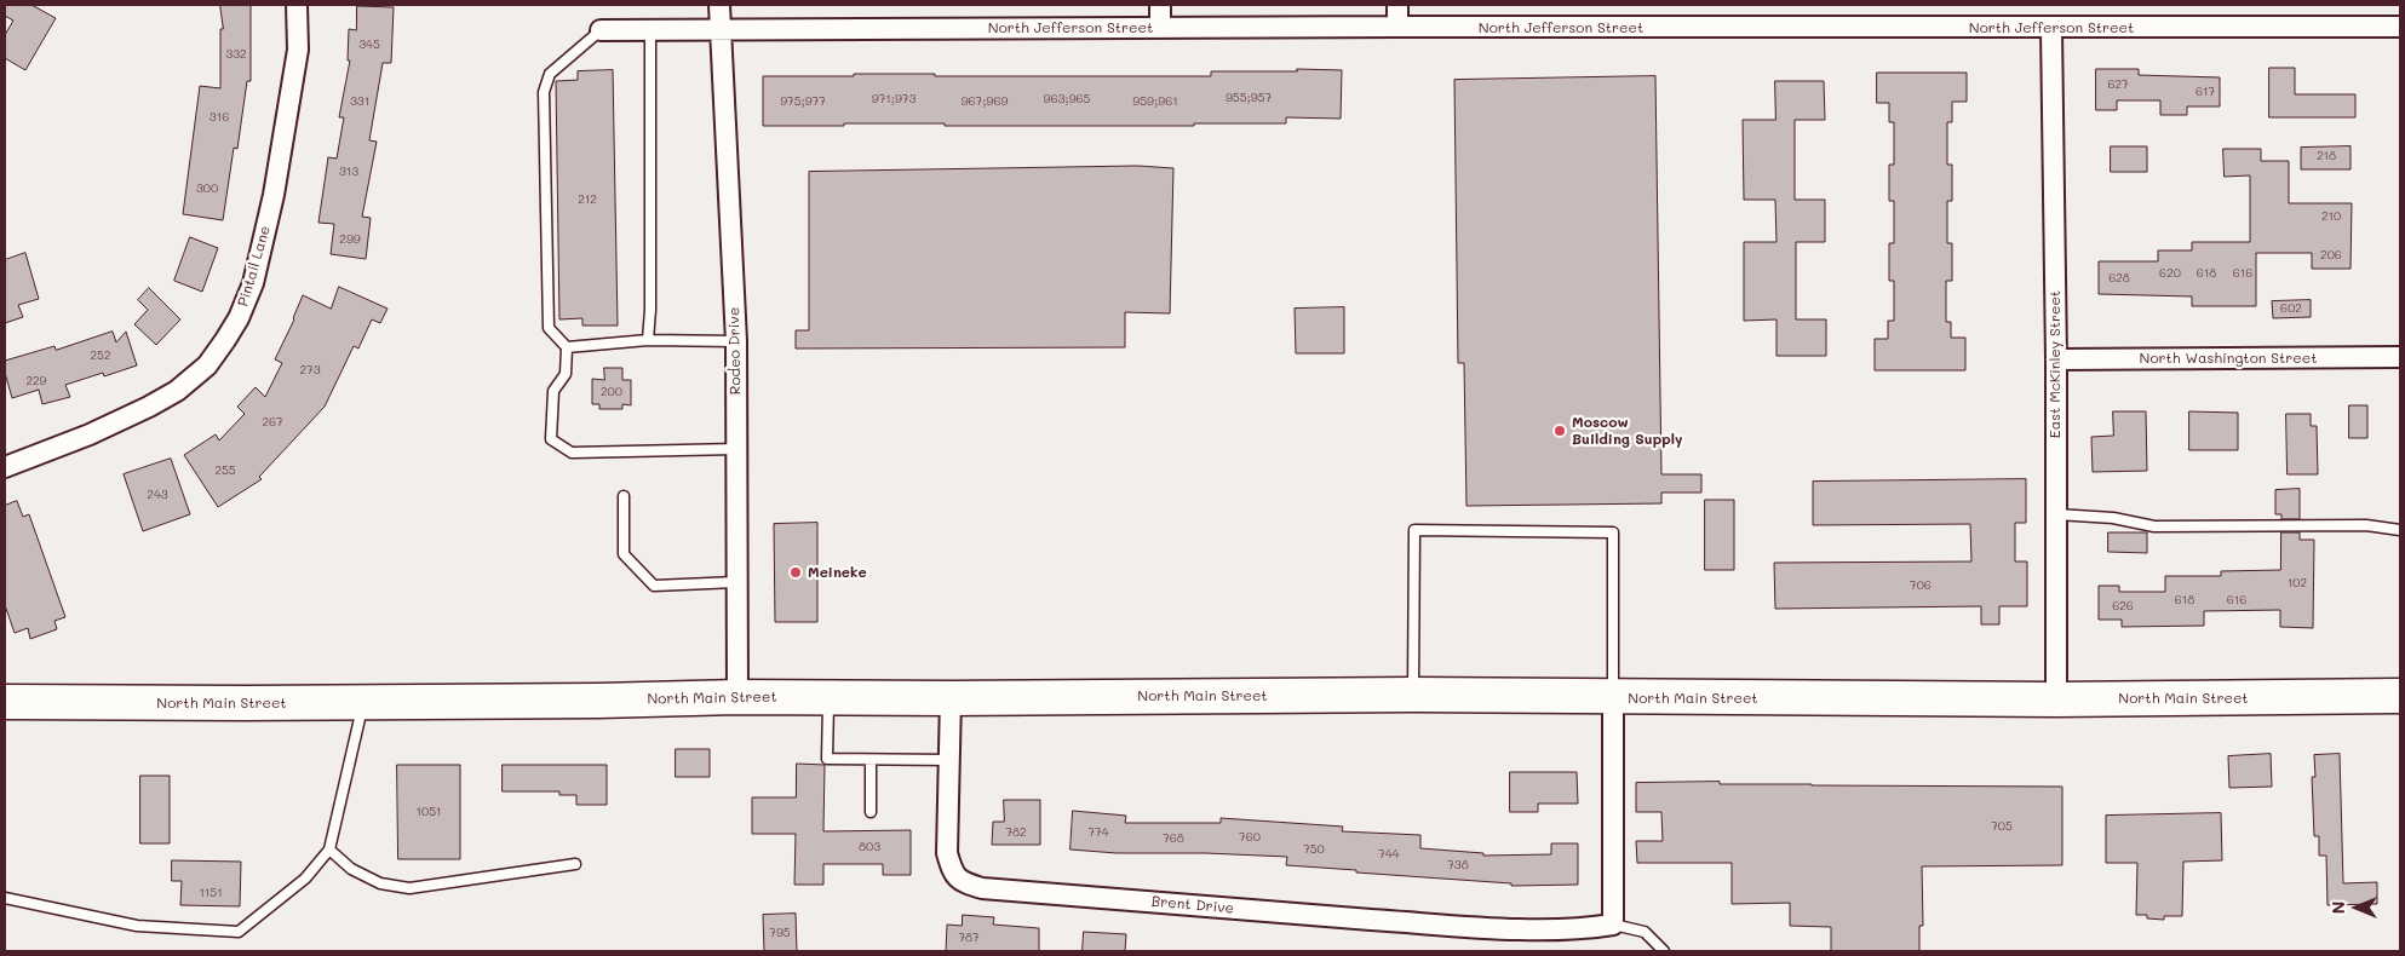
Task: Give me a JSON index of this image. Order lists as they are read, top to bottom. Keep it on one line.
{"streets":{"highway":["North Main Street"],"street":["North Jefferson Street","Pintail Lane","Rodeo Drive","North Washington Street","East McKinley Street","Brent Drive"]},"crossings":[["North Jefferson Street","Rodeo Drive"],["North Jefferson Street","East McKinley Street"],["Rodeo Drive","North Main Street"],["North Washington Street","East McKinley Street"],["East McKinley Street","North Main Street"],["North Main Street","Brent Drive"]],"places":["Moscow Building Supply","Meineke"],"house_numbers":["345","332","627","617","955;957","971;973","963;965","331","975;977","967;969","959;961","316","218","313","300","212","210","299","206","620","618","616","628","602","252","273","229","200","267","255","243","102","706","618","616","626","1051","705","782","774","760","768","803","750","744","738","1151","795","787"],"north":"left"}
